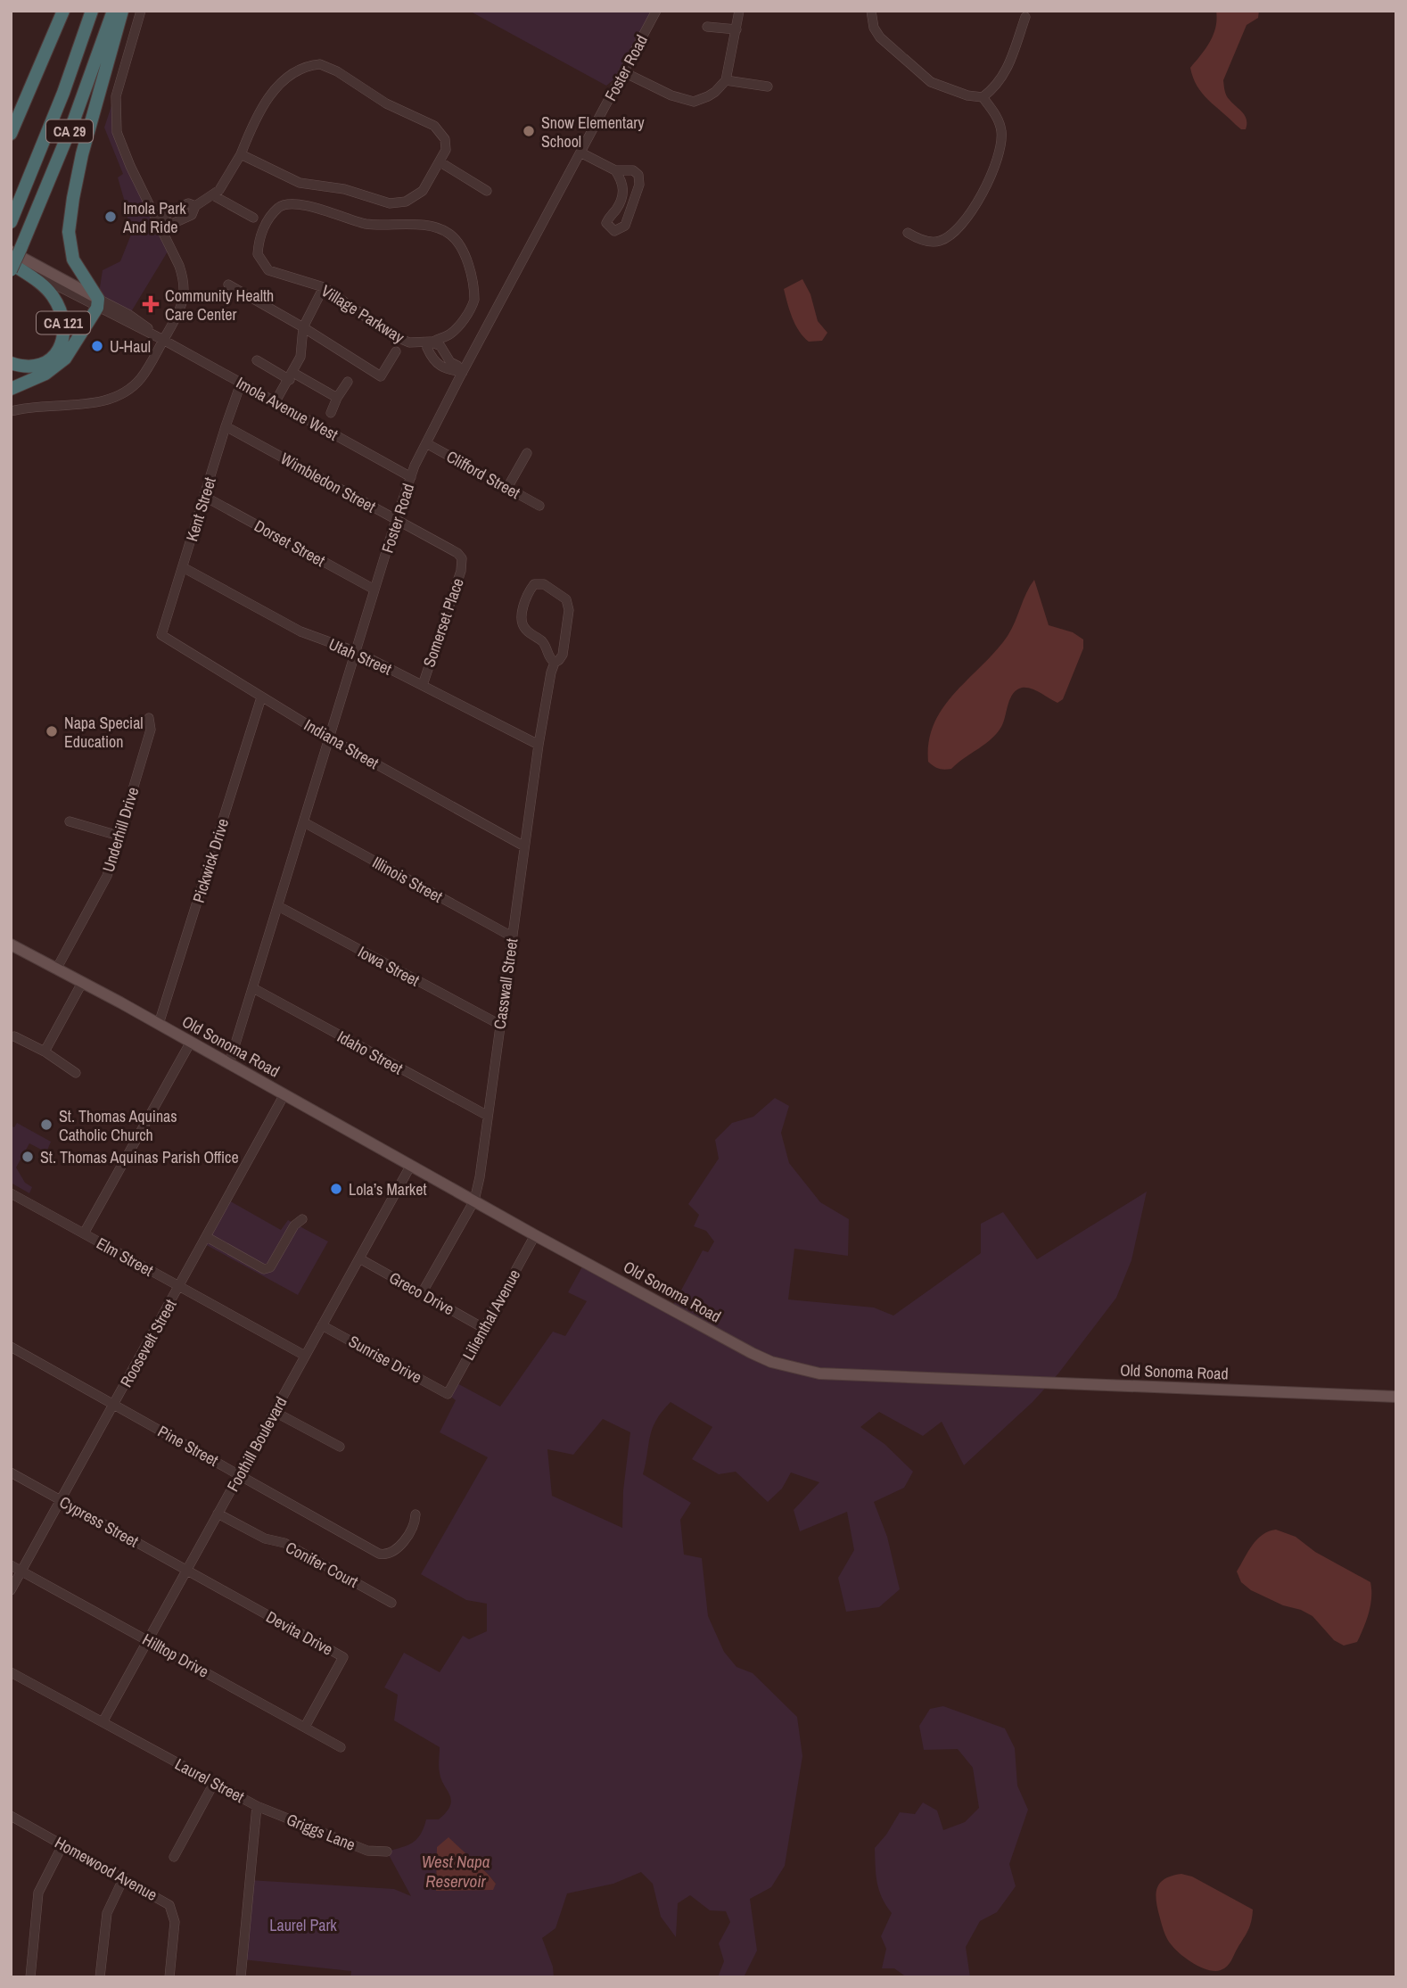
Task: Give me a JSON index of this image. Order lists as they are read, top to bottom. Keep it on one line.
{"streets":{"highway":["CA 29","CA 121"],"main road":["Old Sonoma Road"],"street":["Foster Road","Village Parkway","Imola Avenue West","Clifford Street","Wimbledon Street","Kent Street","Dorset Street","Somerset Place","Utah Street","Indiana Street","Underhill Drive","Pickwick Drive","Illinois Street","Iowa Street","Casswall Street","Idaho Street","Elm Street","Greco Drive","Lilienthal Avenue","Roosevelt Street","Sunrise Drive","Foothill Boulevard","Pine Street","Cypress Street","Conifer Court","Devita Drive","Hilltop Drive","Laurel Street","Griggs Lane","Homewood Avenue"]},"crossings":[["Foster Road","Imola Avenue West"],["Foster Road","Clifford Street"],["Foster Road","Wimbledon Street"],["Foster Road","Dorset Street"],["Foster Road","Utah Street"],["Foster Road","Indiana Street"],["Foster Road","Illinois Street"],["Foster Road","Iowa Street"],["Foster Road","Old Sonoma Road"],["Foster Road","Idaho Street"],["CA 121","Imola Avenue West"],["Imola Avenue West","Kent Street"],["Wimbledon Street","Kent Street"],["Wimbledon Street","Somerset Place"],["Kent Street","Dorset Street"],["Kent Street","Utah Street"],["Kent Street","Indiana Street"],["Somerset Place","Utah Street"],["Utah Street","Casswall Street"],["Indiana Street","Pickwick Drive"],["Indiana Street","Casswall Street"],["Underhill Drive","Old Sonoma Road"],["Pickwick Drive","Old Sonoma Road"],["Illinois Street","Casswall Street"],["Iowa Street","Casswall Street"],["Casswall Street","Old Sonoma Road"],["Casswall Street","Idaho Street"],["Casswall Street","Greco Drive"],["Old Sonoma Road","Lilienthal Avenue"],["Old Sonoma Road","Roosevelt Street"],["Old Sonoma Road","Foothill Boulevard"],["Elm Street","Roosevelt Street"],["Elm Street","Foothill Boulevard"],["Greco Drive","Lilienthal Avenue"],["Greco Drive","Foothill Boulevard"],["Lilienthal Avenue","Sunrise Drive"],["Roosevelt Street","Pine Street"],["Roosevelt Street","Cypress Street"],["Roosevelt Street","Hilltop Drive"],["Sunrise Drive","Foothill Boulevard"],["Foothill Boulevard","Pine Street"],["Foothill Boulevard","Cypress Street"],["Foothill Boulevard","Conifer Court"],["Foothill Boulevard","Devita Drive"],["Foothill Boulevard","Hilltop Drive"],["Foothill Boulevard","Laurel Street"],["Cypress Street","Devita Drive"],["Devita Drive","Hilltop Drive"],["Laurel Street","Griggs Lane"]],"water":["West Napa Reservoir"],"parks":["Laurel Park"],"places":{"other":["Snow Elementary School","Imola Park And Ride","U-Haul","Napa Special Education","St. Thomas Aquinas Catholic Church","St. Thomas Aquinas Parish Office","Lola’s Market"],"health":["Community Health Care Center"]}}
